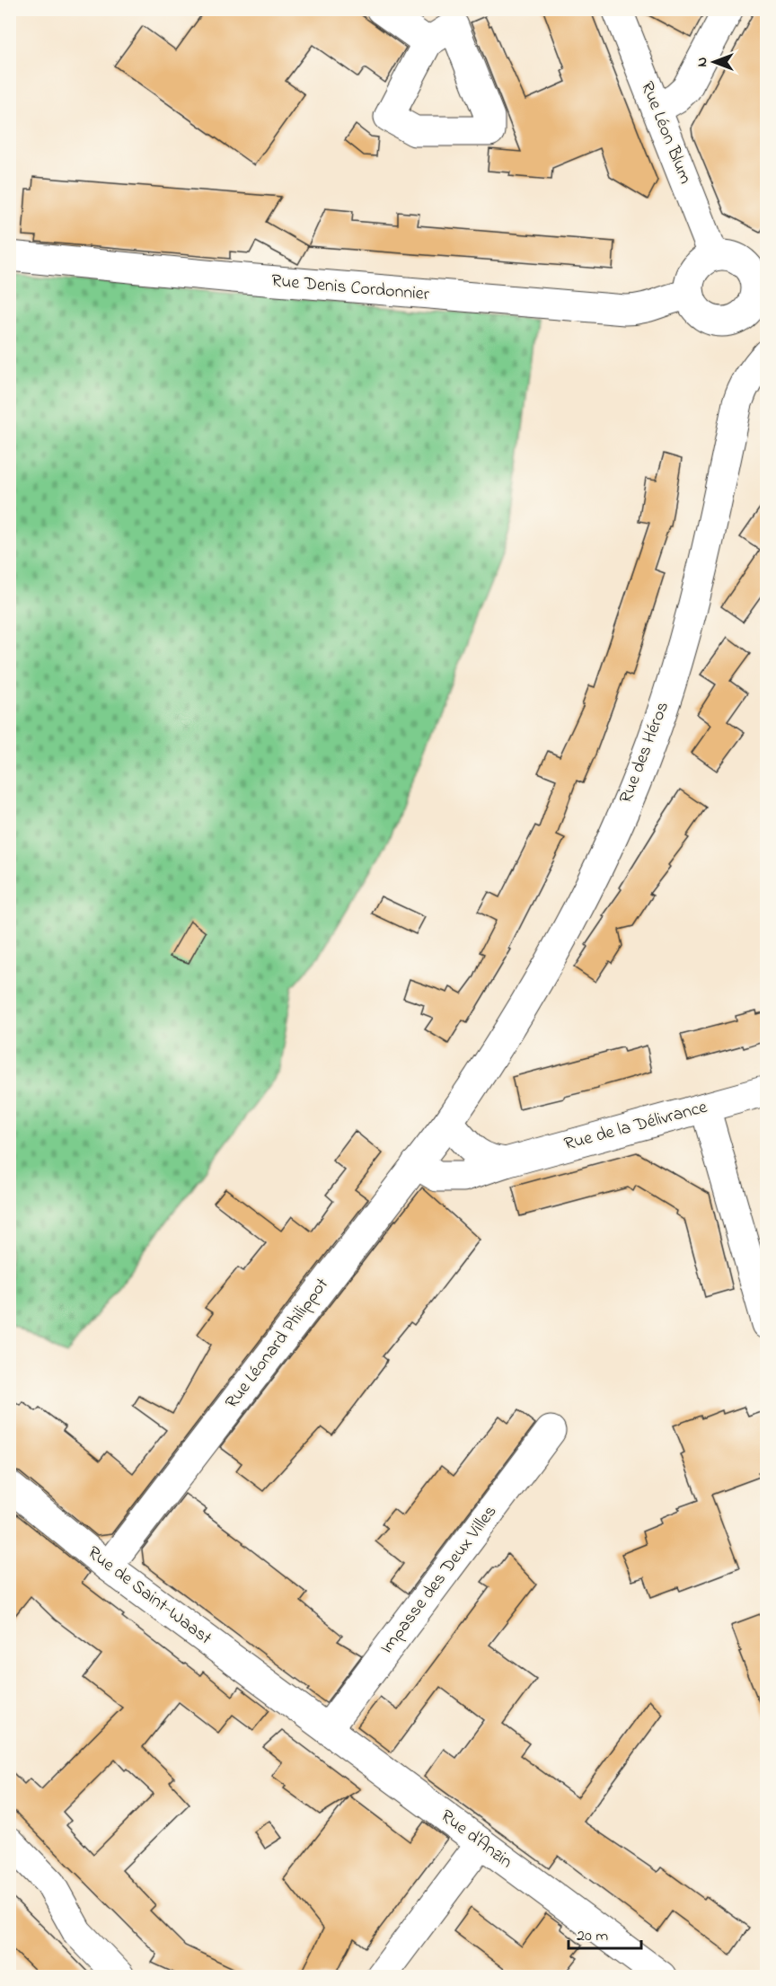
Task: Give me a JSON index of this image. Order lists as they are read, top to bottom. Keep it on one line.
{"streets":{"street":["Rue Léon Blum","Rue Denis Cordonnier","Rue des Héros","Rue de la Délivrance","Rue Léonard Philippot","Impasse des Deux Villes","Rue de Saint-Waast","Rue d'Anzin"]},"crossings":[["Rue Léon Blum","Rue Denis Cordonnier"],["Rue des Héros","Rue Léonard Philippot"],["Rue de la Délivrance","Rue Léonard Philippot"],["Rue Léonard Philippot","Rue de Saint-Waast"],["Impasse des Deux Villes","Rue d'Anzin"],["Rue de Saint-Waast","Rue d'Anzin"]],"scale_bar":"20 m","north":"left"}
